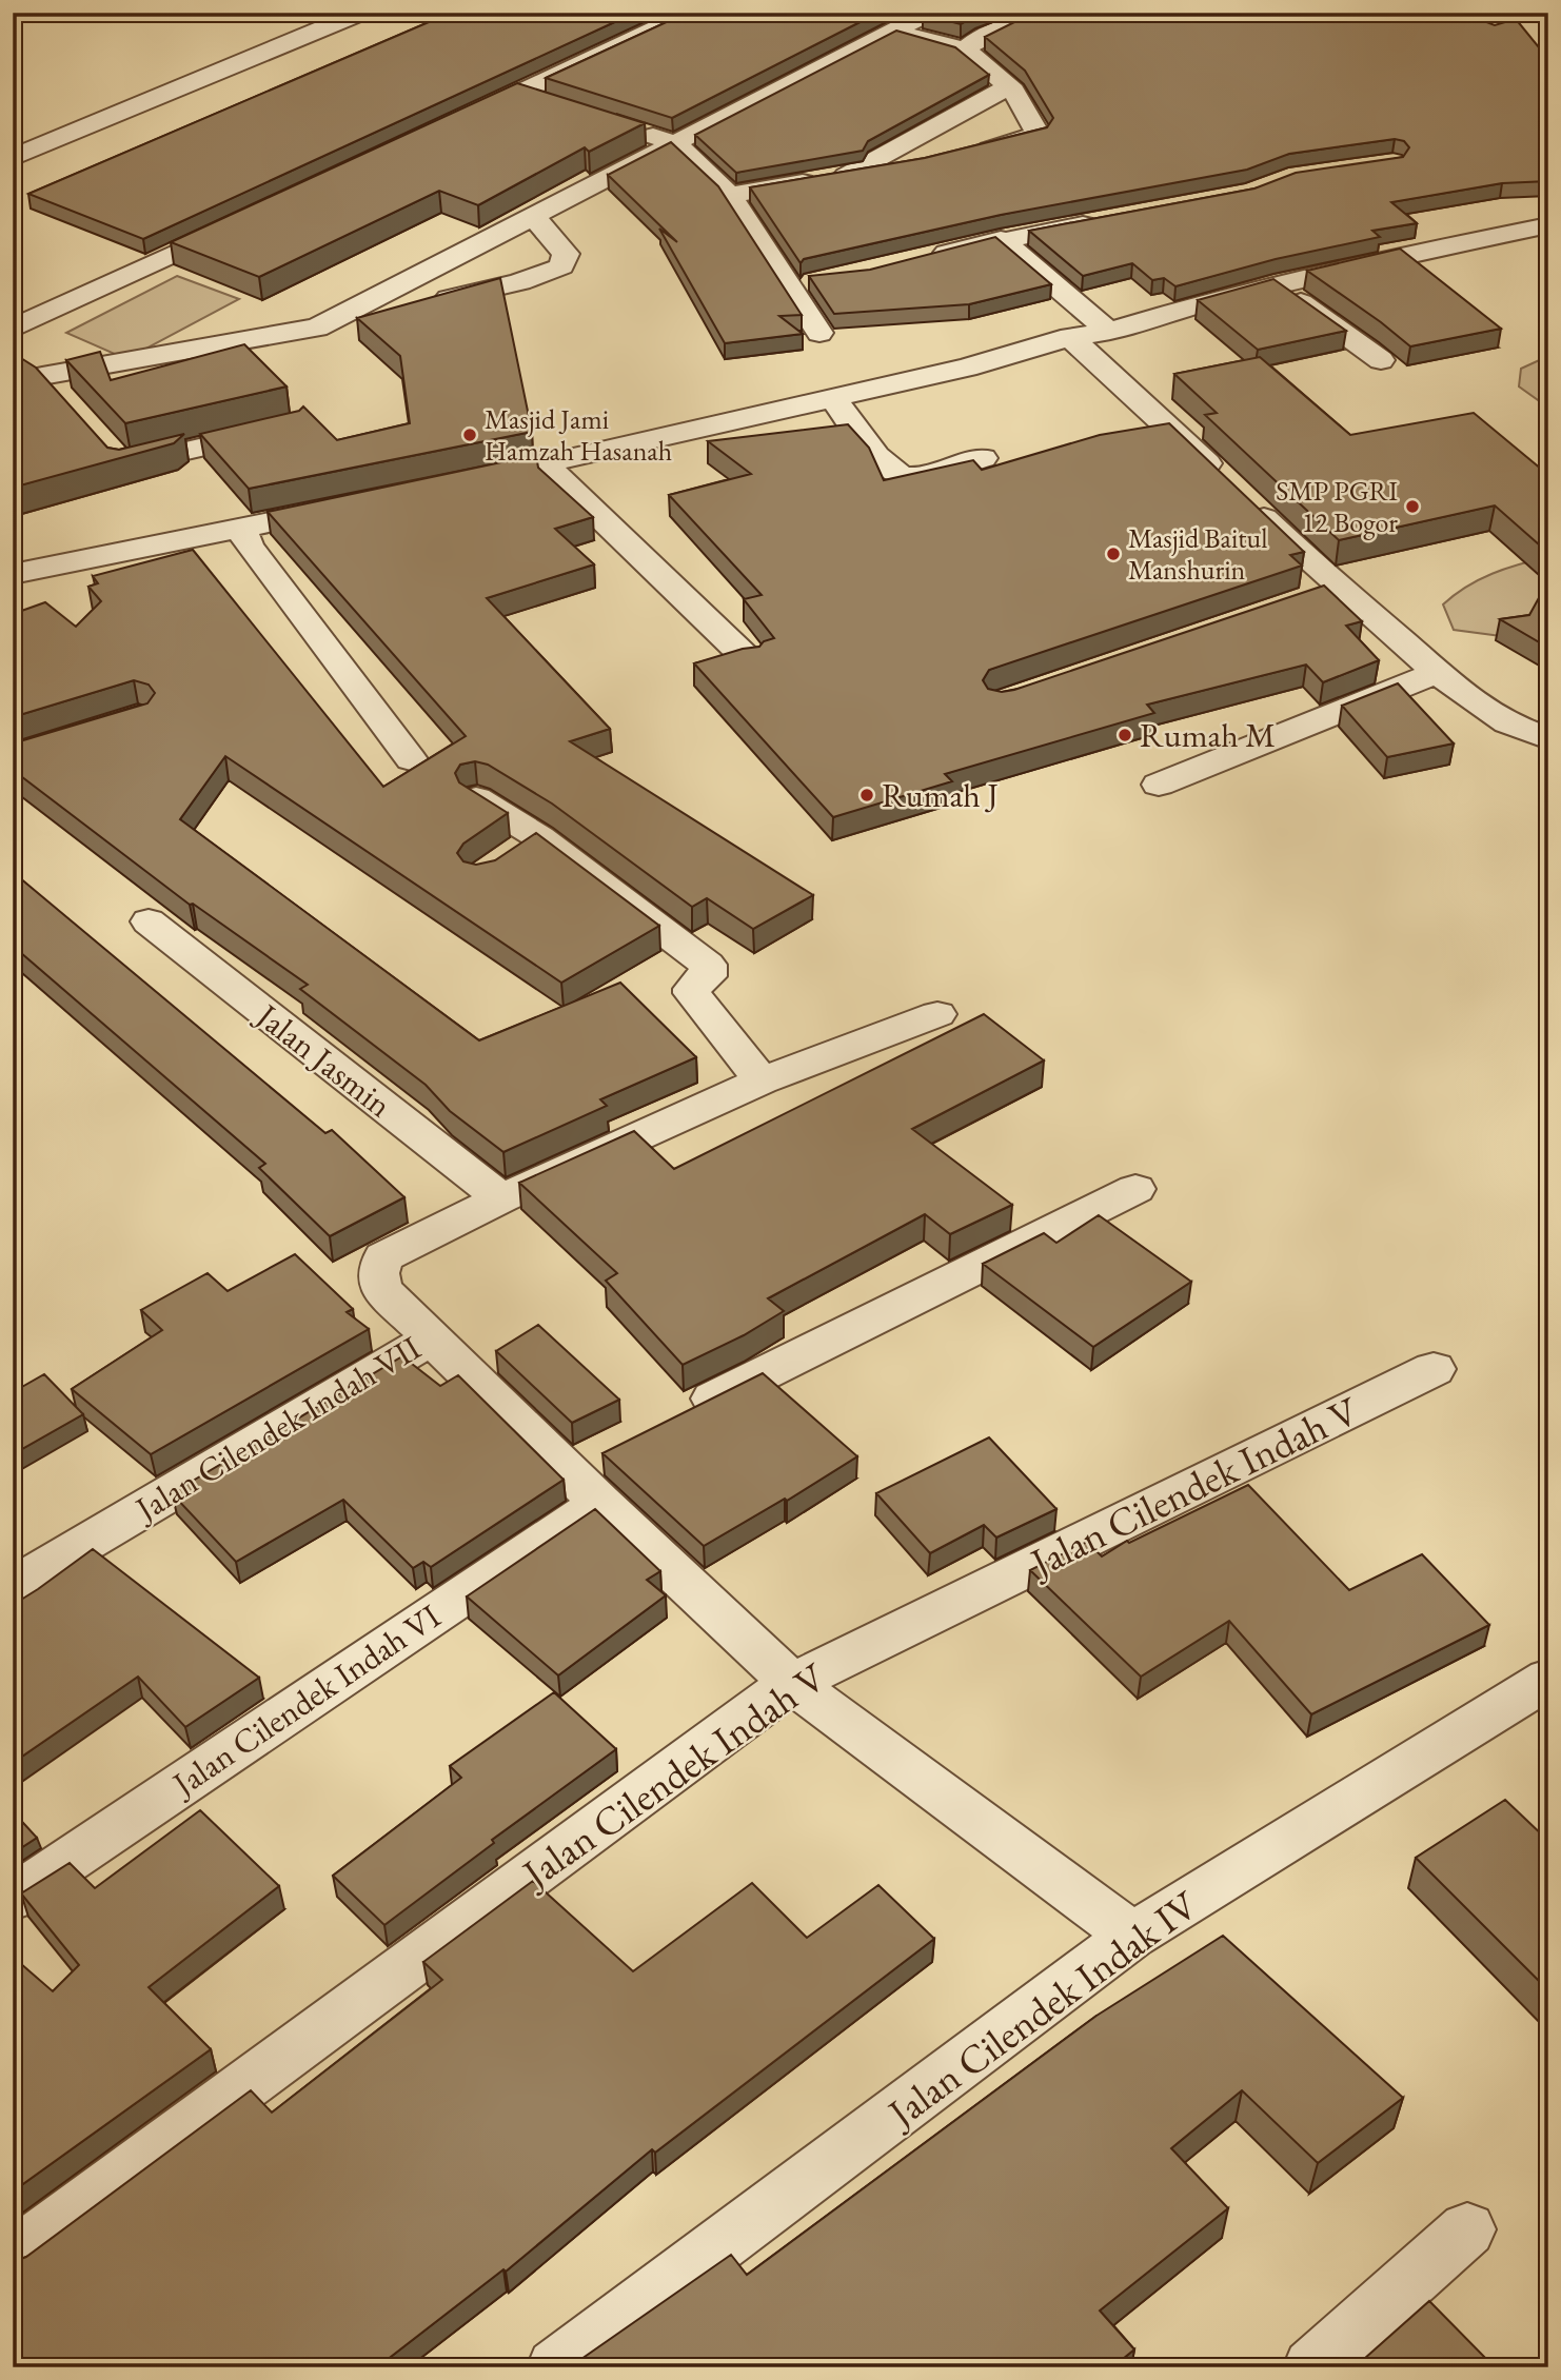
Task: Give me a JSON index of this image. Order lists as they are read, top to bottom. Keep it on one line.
{"streets":{"street":["Jalan Jasmin","Jalan Cilendek Indah VII","Jalan Cilendek Indah V","Jalan Cilendek Indah VI","Jalan Cilendek Indak IV"]},"crossings":[["Jalan Jasmin","Jalan Cilendek Indah VII"]],"places":["Masjid Jami Hamzah Hasanah","SMP PGRI 12 Bogor","Masjid Baitul Manshurin","Rumah M","Rumah J"]}
